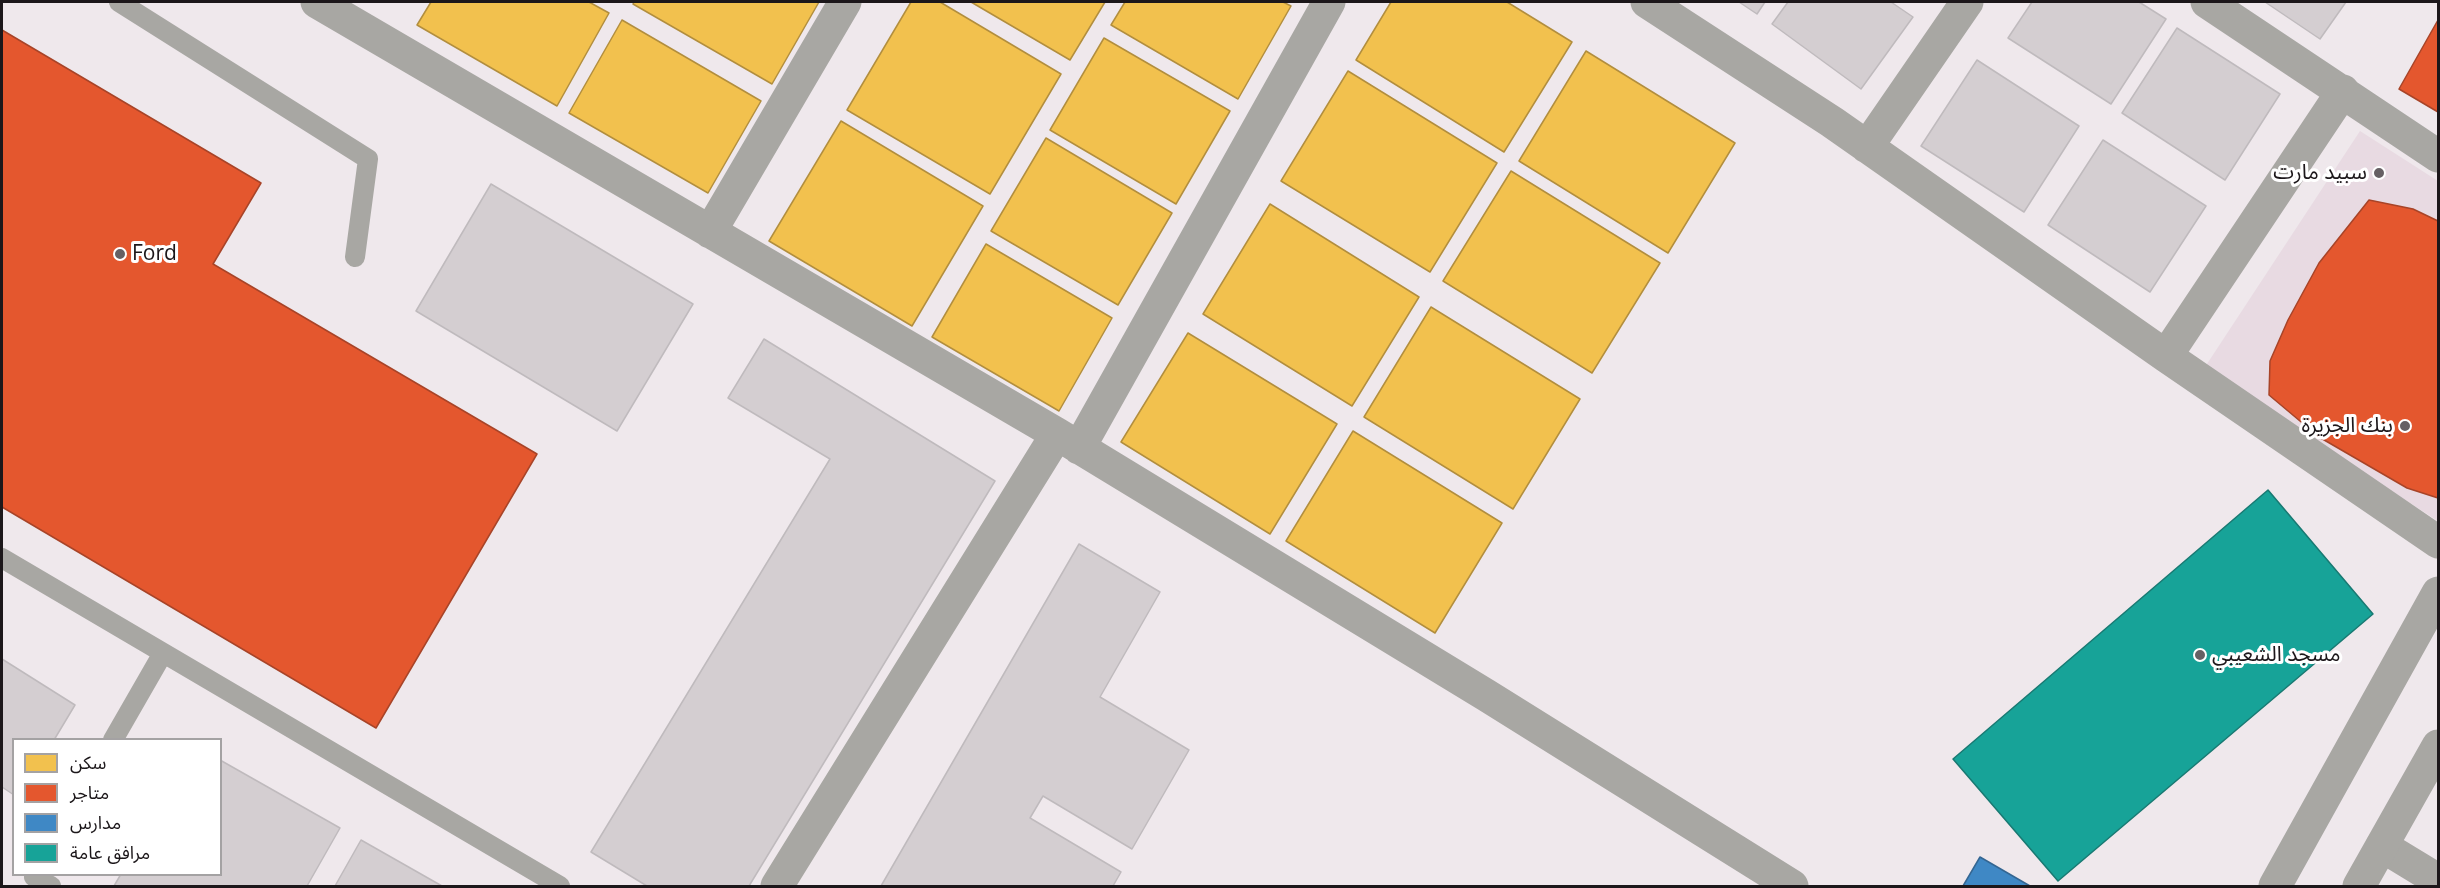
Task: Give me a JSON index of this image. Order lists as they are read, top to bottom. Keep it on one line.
{"places":["سبيد مارت","Ford","بنك الجزيرة","مسجد الشعيبي"],"legend":["سكن","متاجر","مدارس","مرافق عامة"]}
